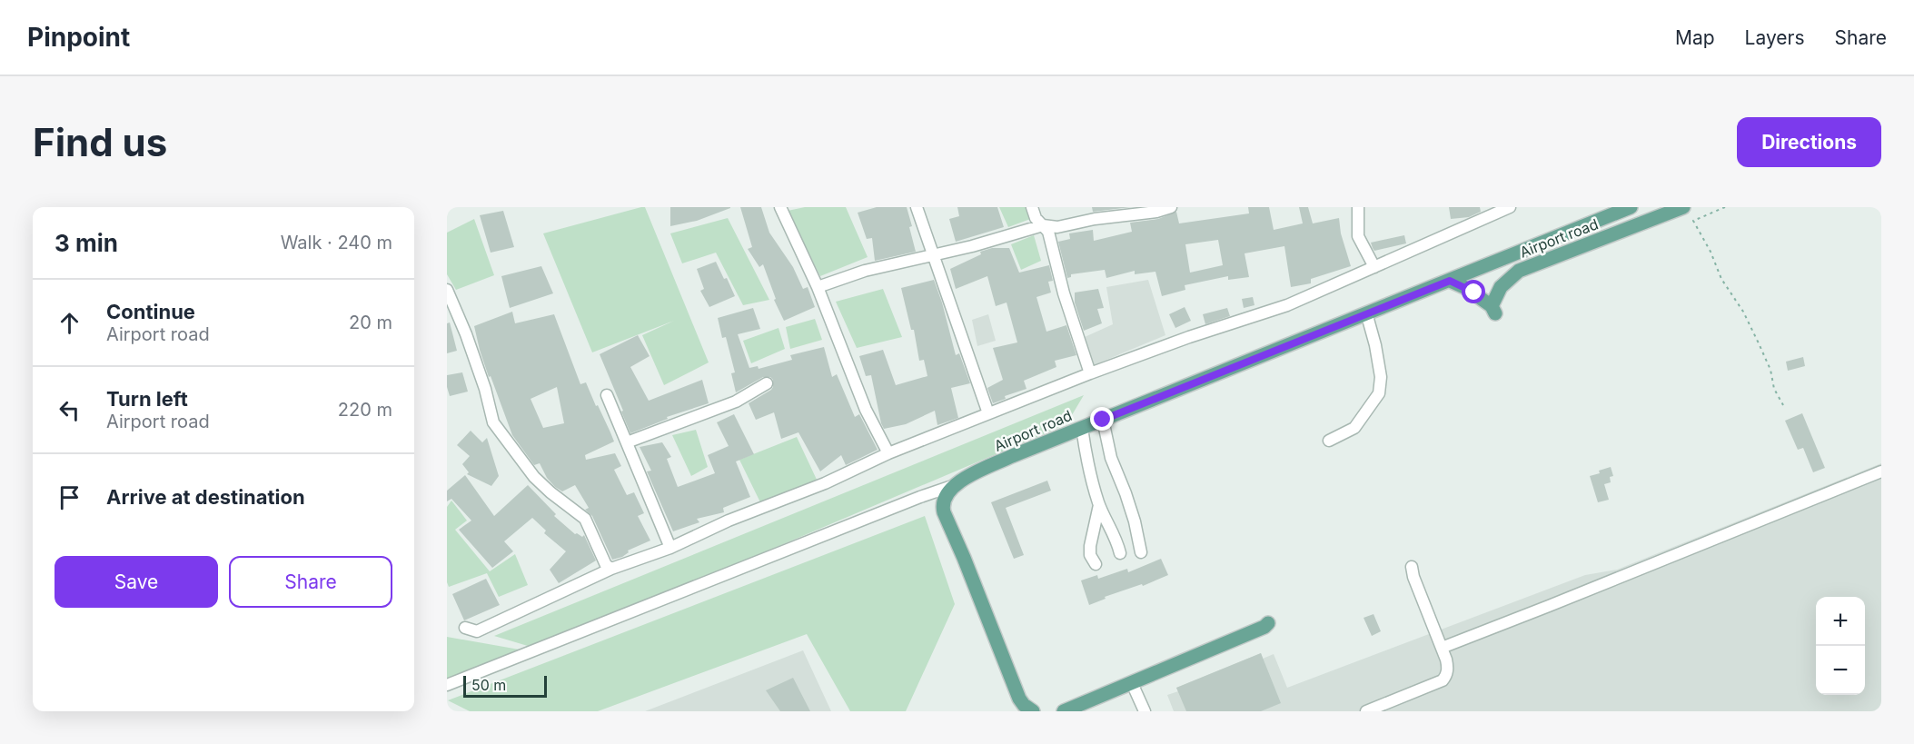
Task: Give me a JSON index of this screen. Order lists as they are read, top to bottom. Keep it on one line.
{"streets":{"main road":["Airport road"]},"scale_bar":"50 m","page":{"header":"Pinpoint","nav":["Map","Layers","Share"],"buttons":["Directions",["Save","Share"]],"title":"Find us","heading":["3 min","Walk · 240 m"],"list":[["Continue","Airport road","20 m"],["Turn left","Airport road","220 m"],"Arrive at destination"],"map_buttons":["+","−"],"scale":"50 m"}}
